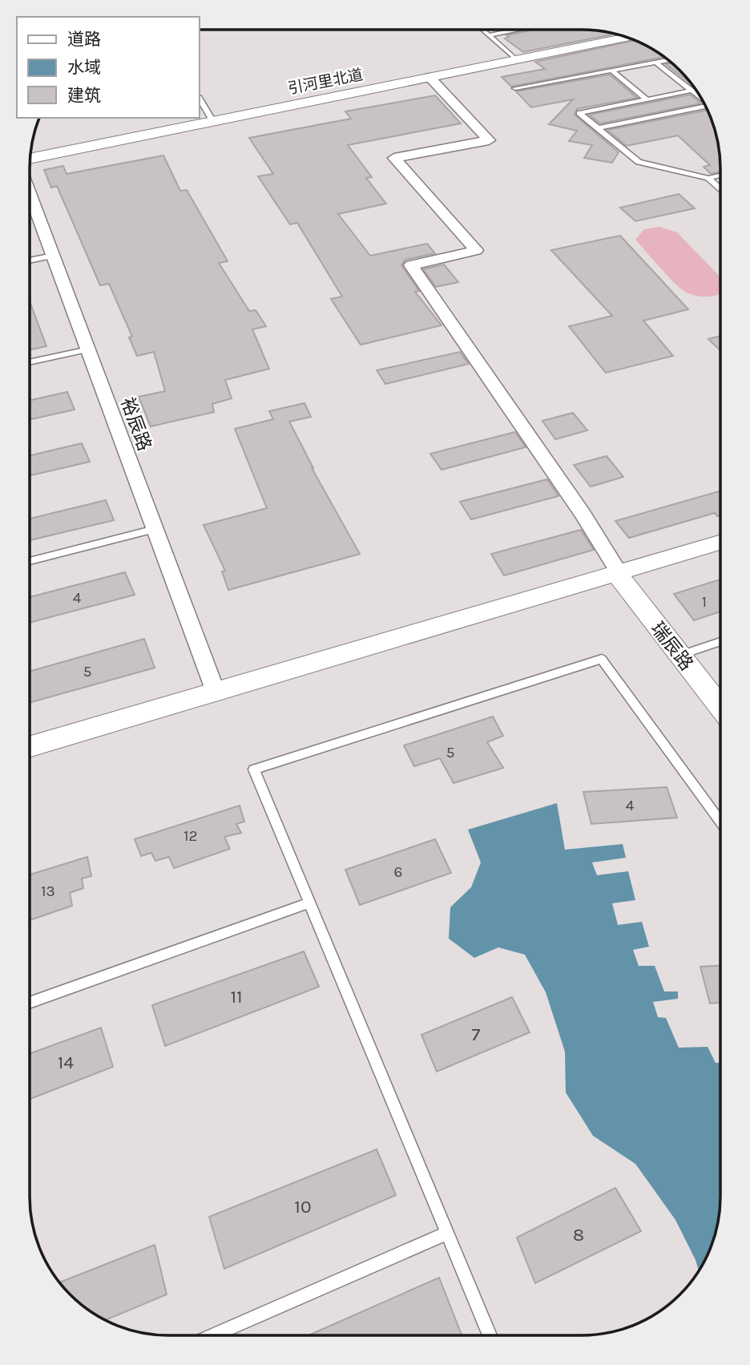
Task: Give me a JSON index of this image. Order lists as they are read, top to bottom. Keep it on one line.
{"streets":{"street":["引河里北道","裕辰路","瑞辰路"]},"house_numbers":["4","1","5","5","4","12","6","13","11","7","14","10","8"],"legend":["道路","水域","建筑"]}
